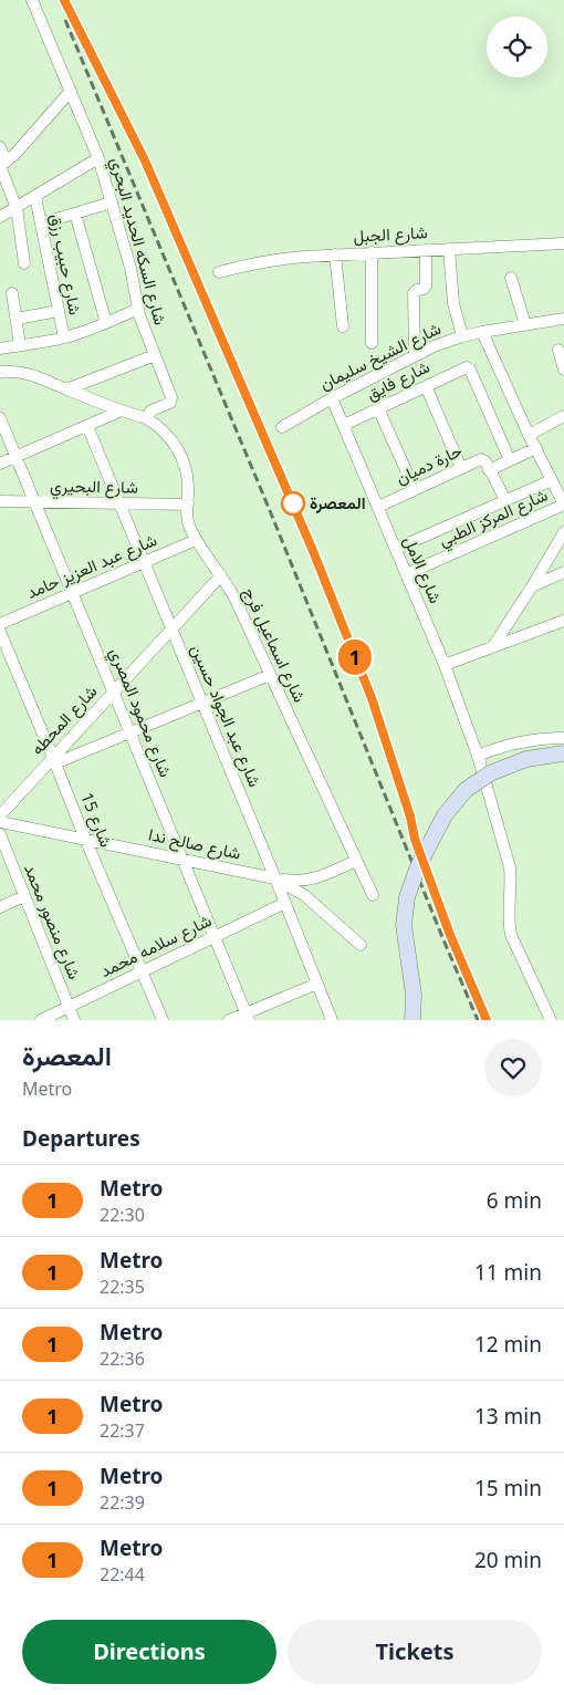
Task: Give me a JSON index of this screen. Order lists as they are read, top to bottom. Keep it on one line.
{"streets":{"street":["شارع الجبل","شارع السكه الحديد البحري","شارع حبيب رزق","شارع الشيخ سليمان","شارع فايق","حارة دميان","شارع البحيري","شارع المركز الطبي","شارع عبد العزيز حامد","شارع الامل","شارع اسماعيل فرج","شارع محمود المصري","شارع عبد الجواد حسين","شارع المحطه","شارع 15","شارع صالح ندا","شارع منصور محمد","شارع سلامه محمد"]},"crossings":[["شارع السكه الحديد البحري","شارع اسماعيل فرج"],["شارع الشيخ سليمان","شارع الامل"],["شارع فايق","شارع الامل"],["حارة دميان","شارع الامل"],["شارع البحيري","شارع اسماعيل فرج"],["شارع البحيري","شارع محمود المصري"],["شارع البحيري","شارع عبد الجواد حسين"],["شارع المركز الطبي","شارع الامل"],["شارع عبد العزيز حامد","شارع اسماعيل فرج"],["شارع عبد العزيز حامد","شارع محمود المصري"],["شارع عبد العزيز حامد","شارع عبد الجواد حسين"],["شارع اسماعيل فرج","شارع المحطه"],["شارع محمود المصري","شارع المحطه"],["شارع محمود المصري","شارع صالح ندا"],["شارع محمود المصري","شارع سلامه محمد"],["شارع عبد الجواد حسين","شارع المحطه"],["شارع عبد الجواد حسين","شارع صالح ندا"],["شارع عبد الجواد حسين","شارع سلامه محمد"],["شارع المحطه","شارع 15"],["شارع 15","شارع صالح ندا"],["شارع 15","شارع سلامه محمد"],["شارع منصور محمد","شارع سلامه محمد"]],"places":["المعصرة"],"lines":["metro line 1"],"page":{"on_map":"1","heading":[["المعصرة","Metro"],"Departures"],"list":[{"mark":"1","name":"Metro","note":"22:30","value":"6 min"},{"mark":"1","name":"Metro","note":"22:35","value":"11 min"},{"mark":"1","name":"Metro","note":"22:36","value":"12 min"},{"mark":"1","name":"Metro","note":"22:37","value":"13 min"},{"mark":"1","name":"Metro","note":"22:39","value":"15 min"},{"mark":"1","name":"Metro","note":"22:44","value":"20 min"}],"buttons":["Directions","Tickets"]}}
